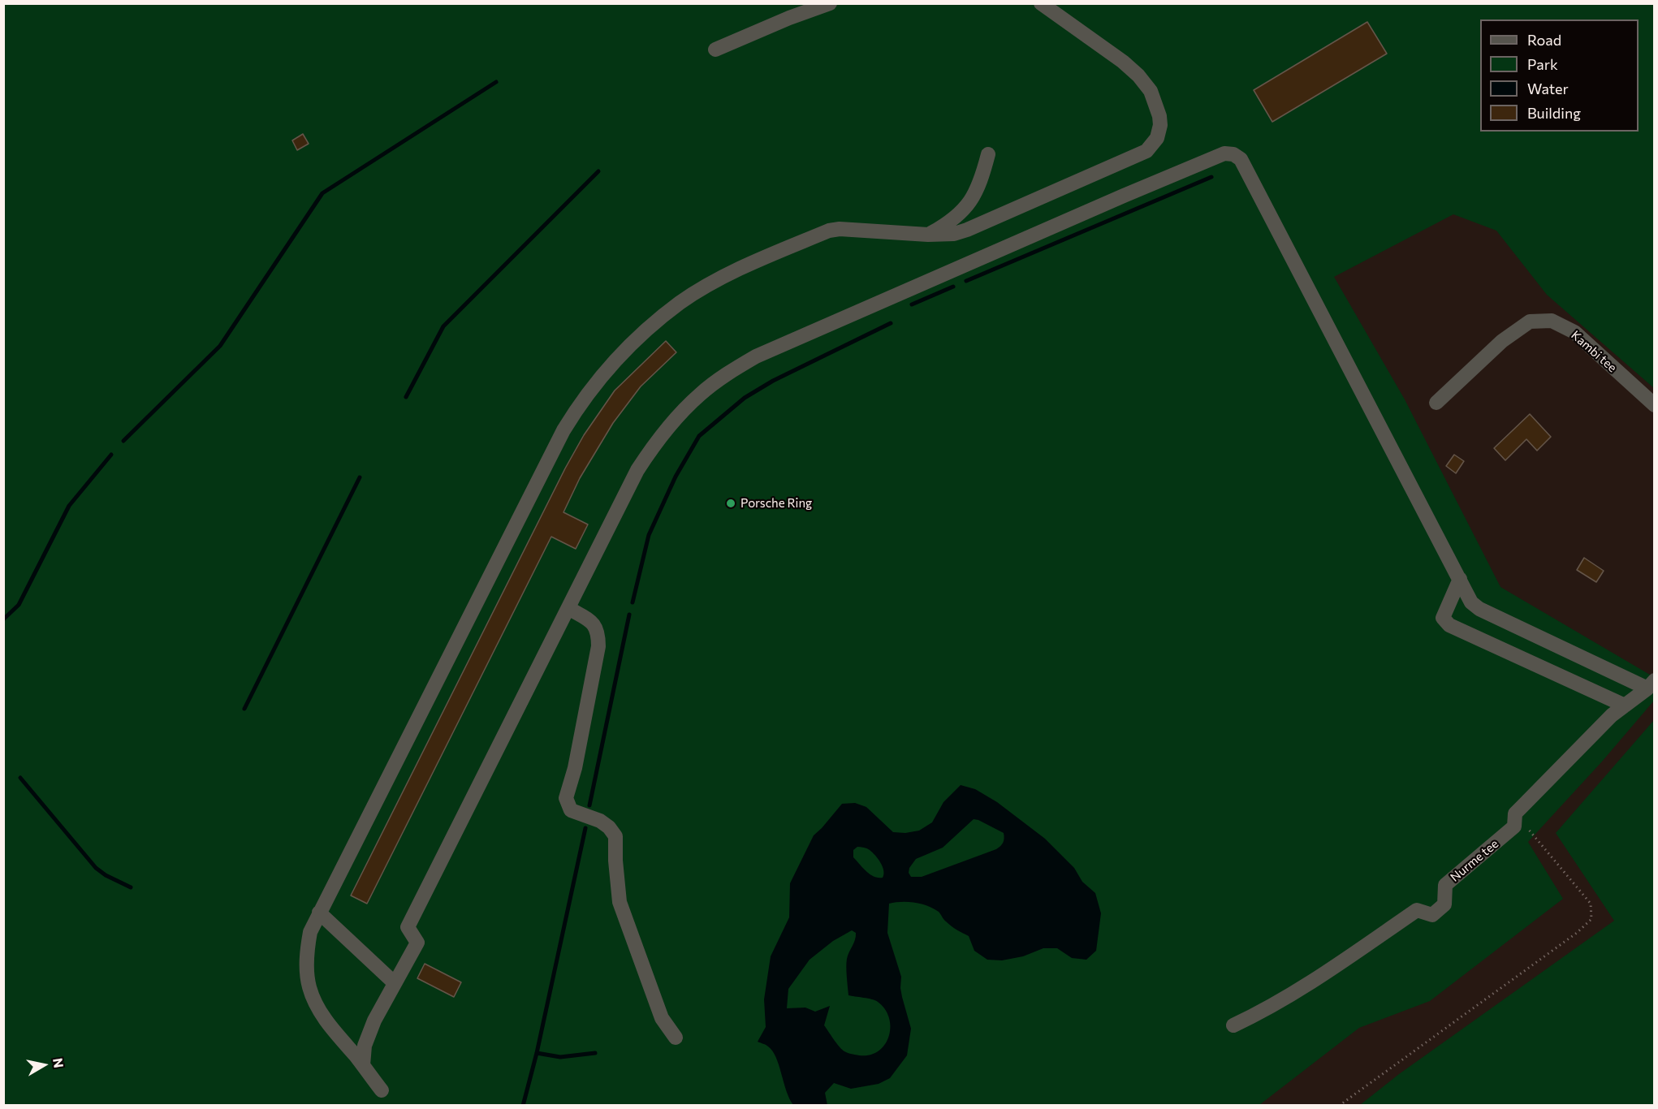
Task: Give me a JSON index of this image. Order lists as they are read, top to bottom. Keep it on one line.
{"streets":{"lane":["Kambi tee","Nurme tee"]},"places":["Porsche Ring"],"legend":["Road","Park","Water","Building"],"north":"right"}
